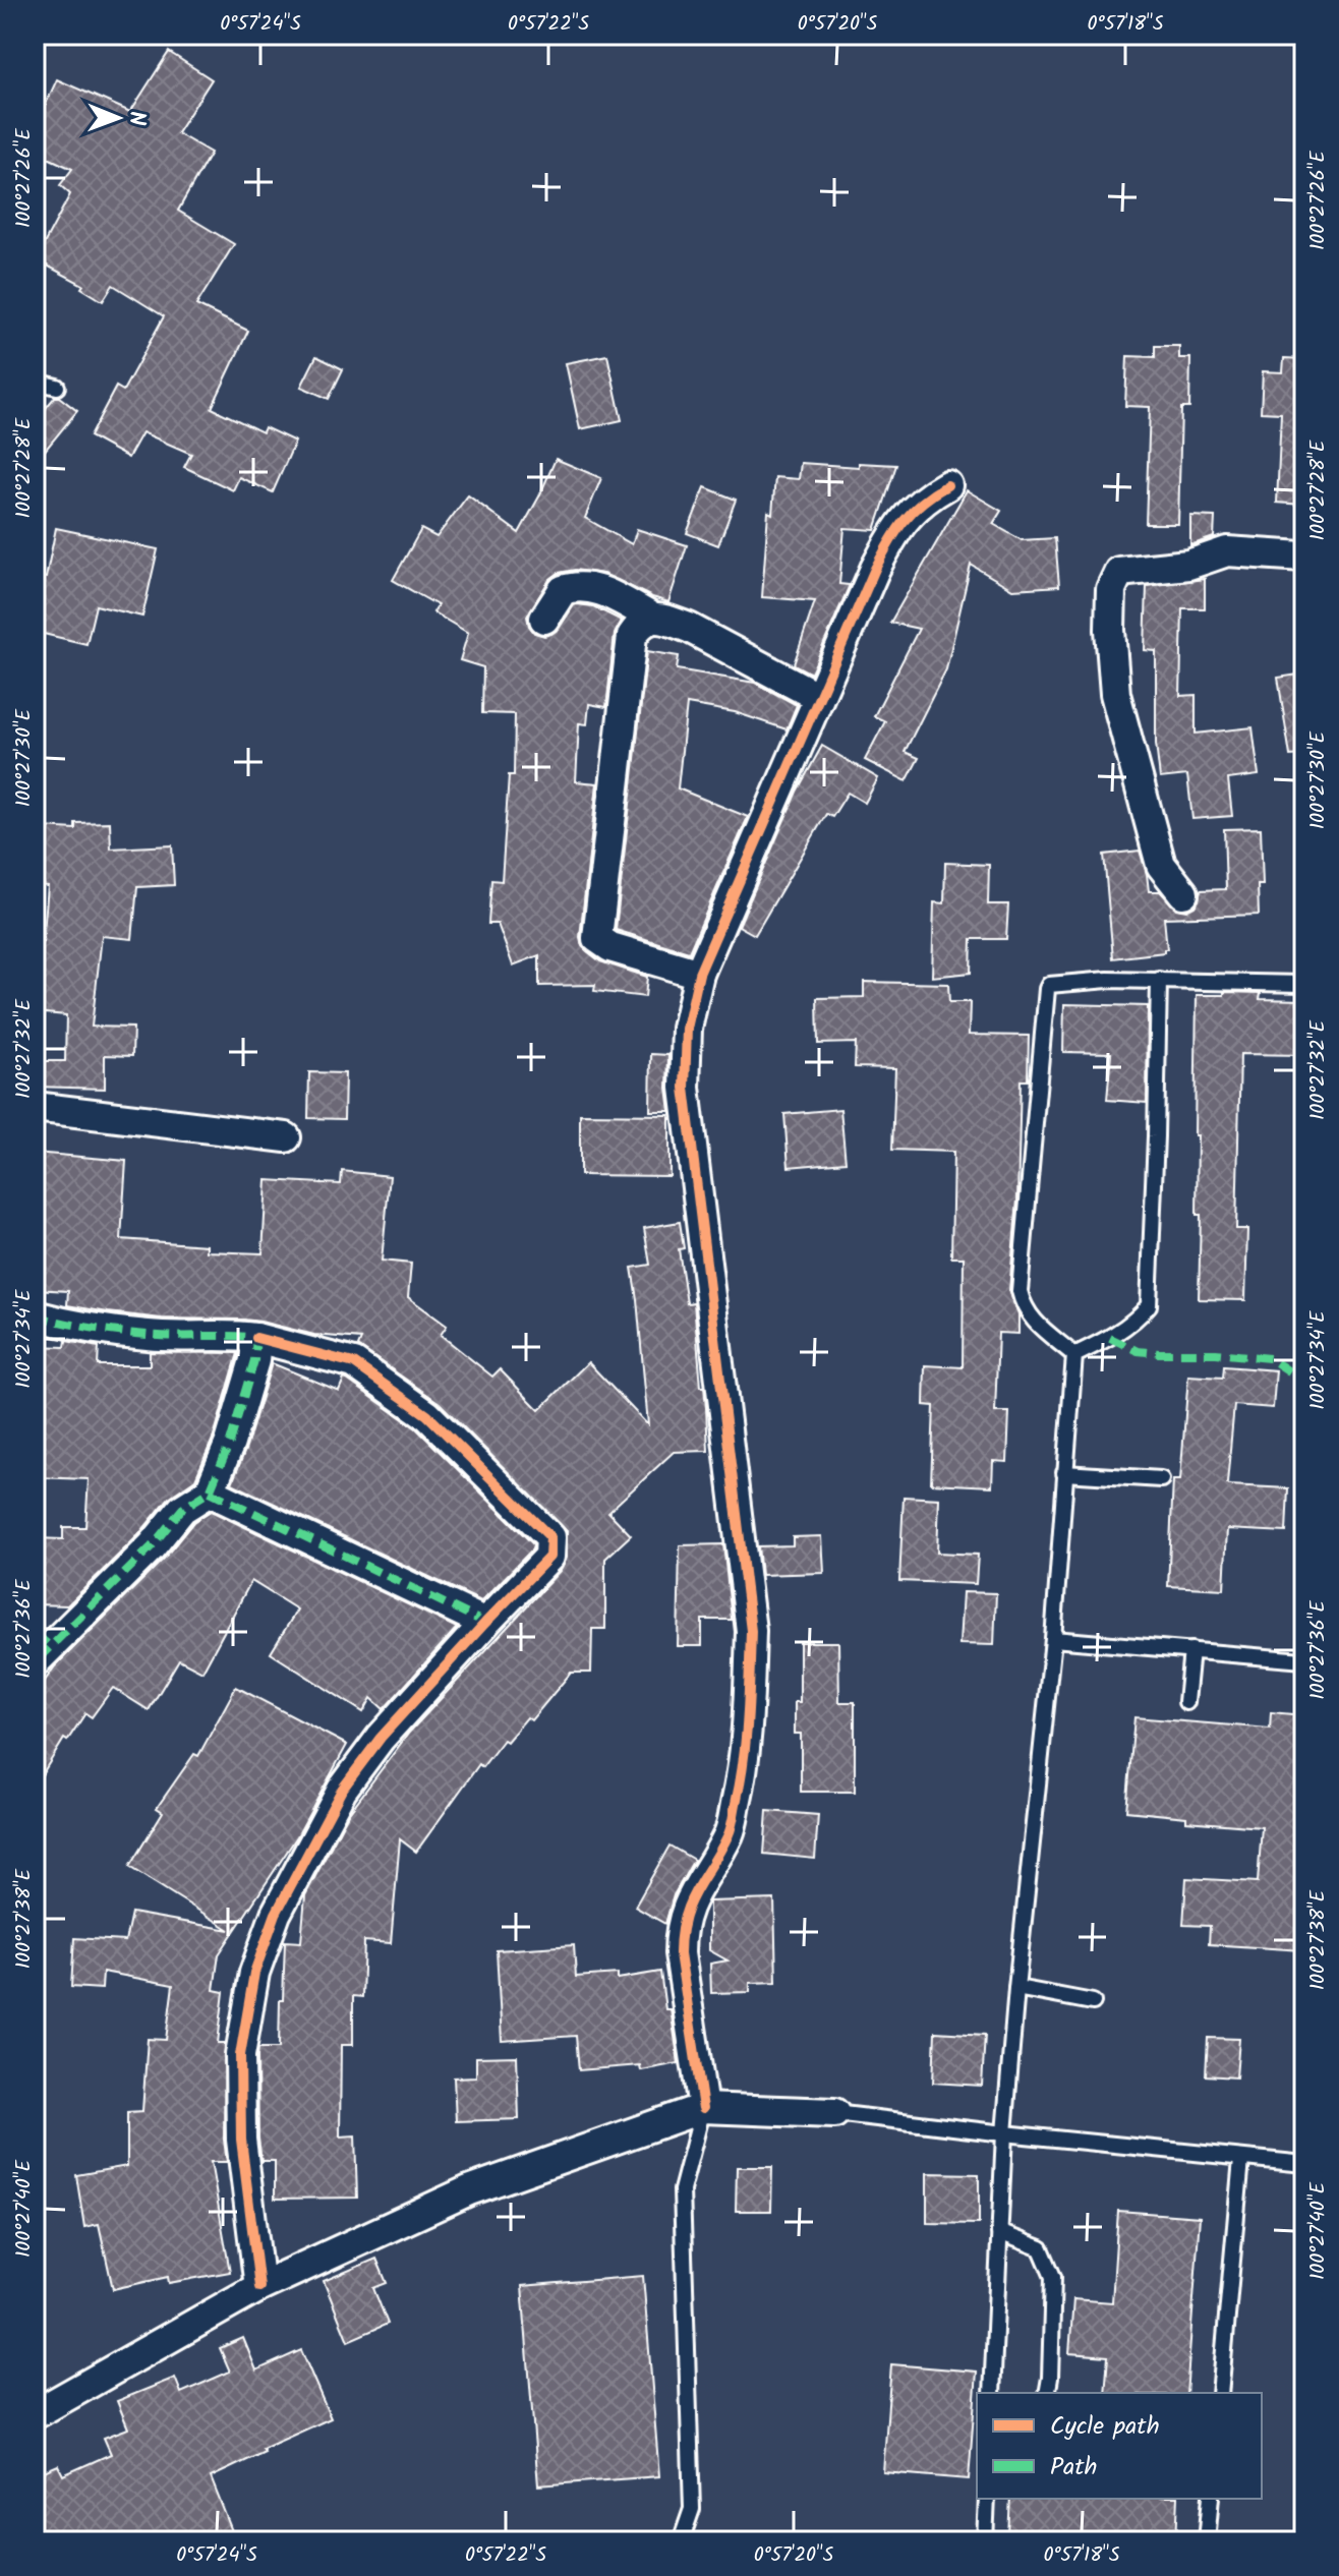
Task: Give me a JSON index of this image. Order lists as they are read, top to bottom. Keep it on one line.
{"legend":["Cycle path","Path"],"north":"right","coordinates":["0°57'24\"S","0°57'22\"S","0°57'20\"S","0°57'18\"S","100°27'26\"E","100°27'28\"E","100°27'30\"E","100°27'32\"E","100°27'34\"E","100°27'36\"E","100°27'38\"E","100°27'40\"E"]}
